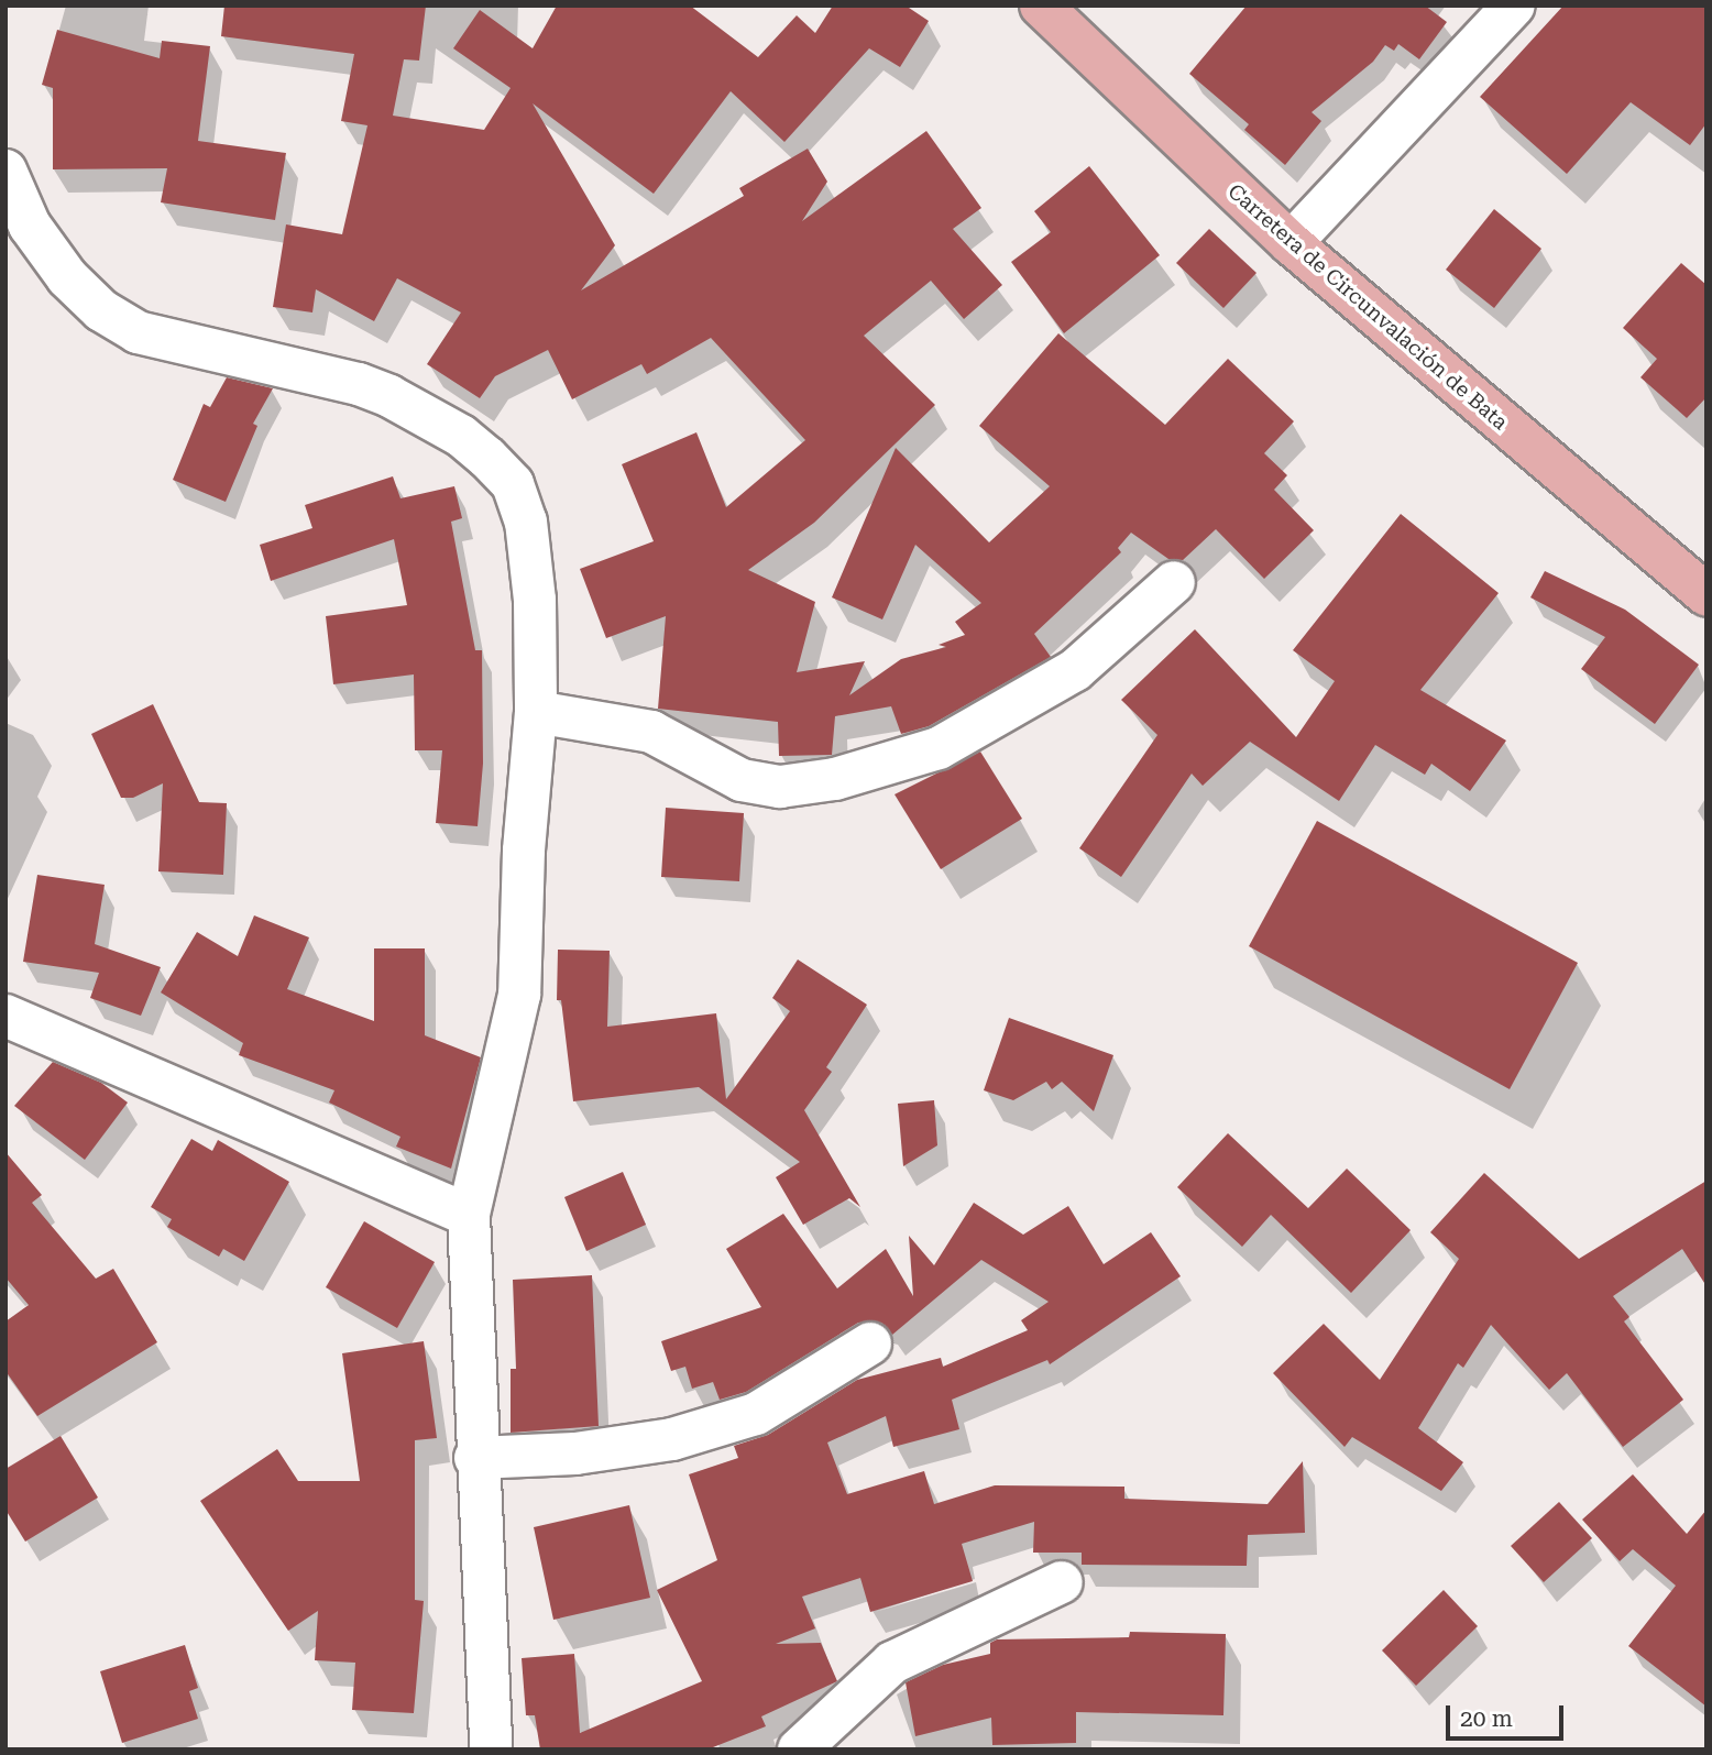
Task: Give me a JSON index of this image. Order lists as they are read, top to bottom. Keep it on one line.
{"streets":{"main road":["Carretera de Circunvalación de Bata"]},"scale_bar":"20 m"}
